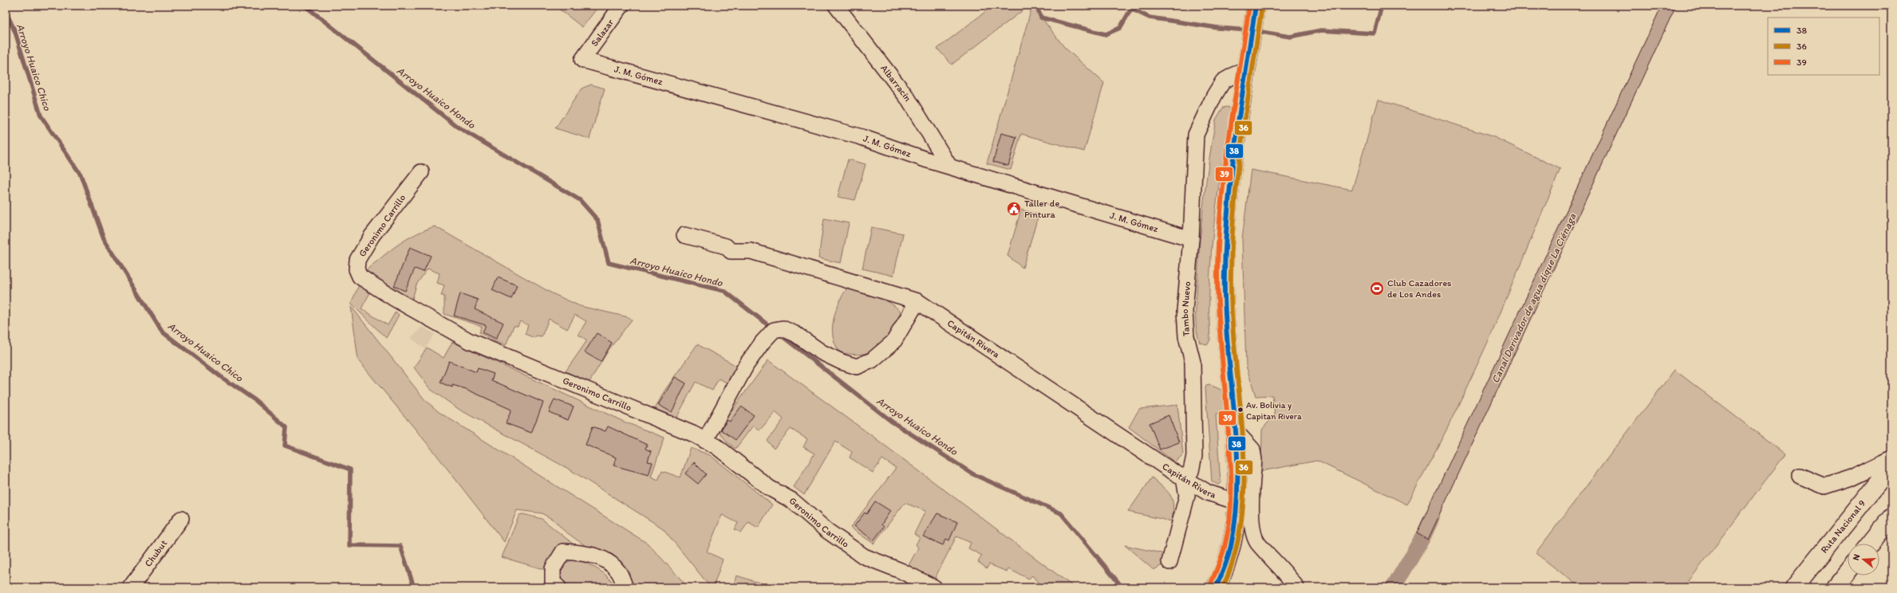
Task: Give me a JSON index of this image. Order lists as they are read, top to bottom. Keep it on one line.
{"streets":{"main road":["Ruta Nacional 9"],"street":["Salazar","J. M. Gómez","Albarracín","Geronimo Carrillo","Tambo Nuevo","Capitán Rivera","Chubut"]},"crossings":[["Salazar","J. M. Gómez"],["J. M. Gómez","Albarracín"],["J. M. Gómez","Tambo Nuevo"],["Tambo Nuevo","Capitán Rivera"]],"water":["Arroyo Huaico Chico","Arroyo Huaico Hondo","Canal Derivador de agua dique La Ciénaga"],"places":{"public building":["Taller de Pintura"],"sports":["Club Cazadores de Los Andes"],"other":["Av. Bolivia y Capitan Rivera"]},"lines":["transit line 38","transit line 39","transit line 36"],"legend":["38","36","39"],"north":"left"}
